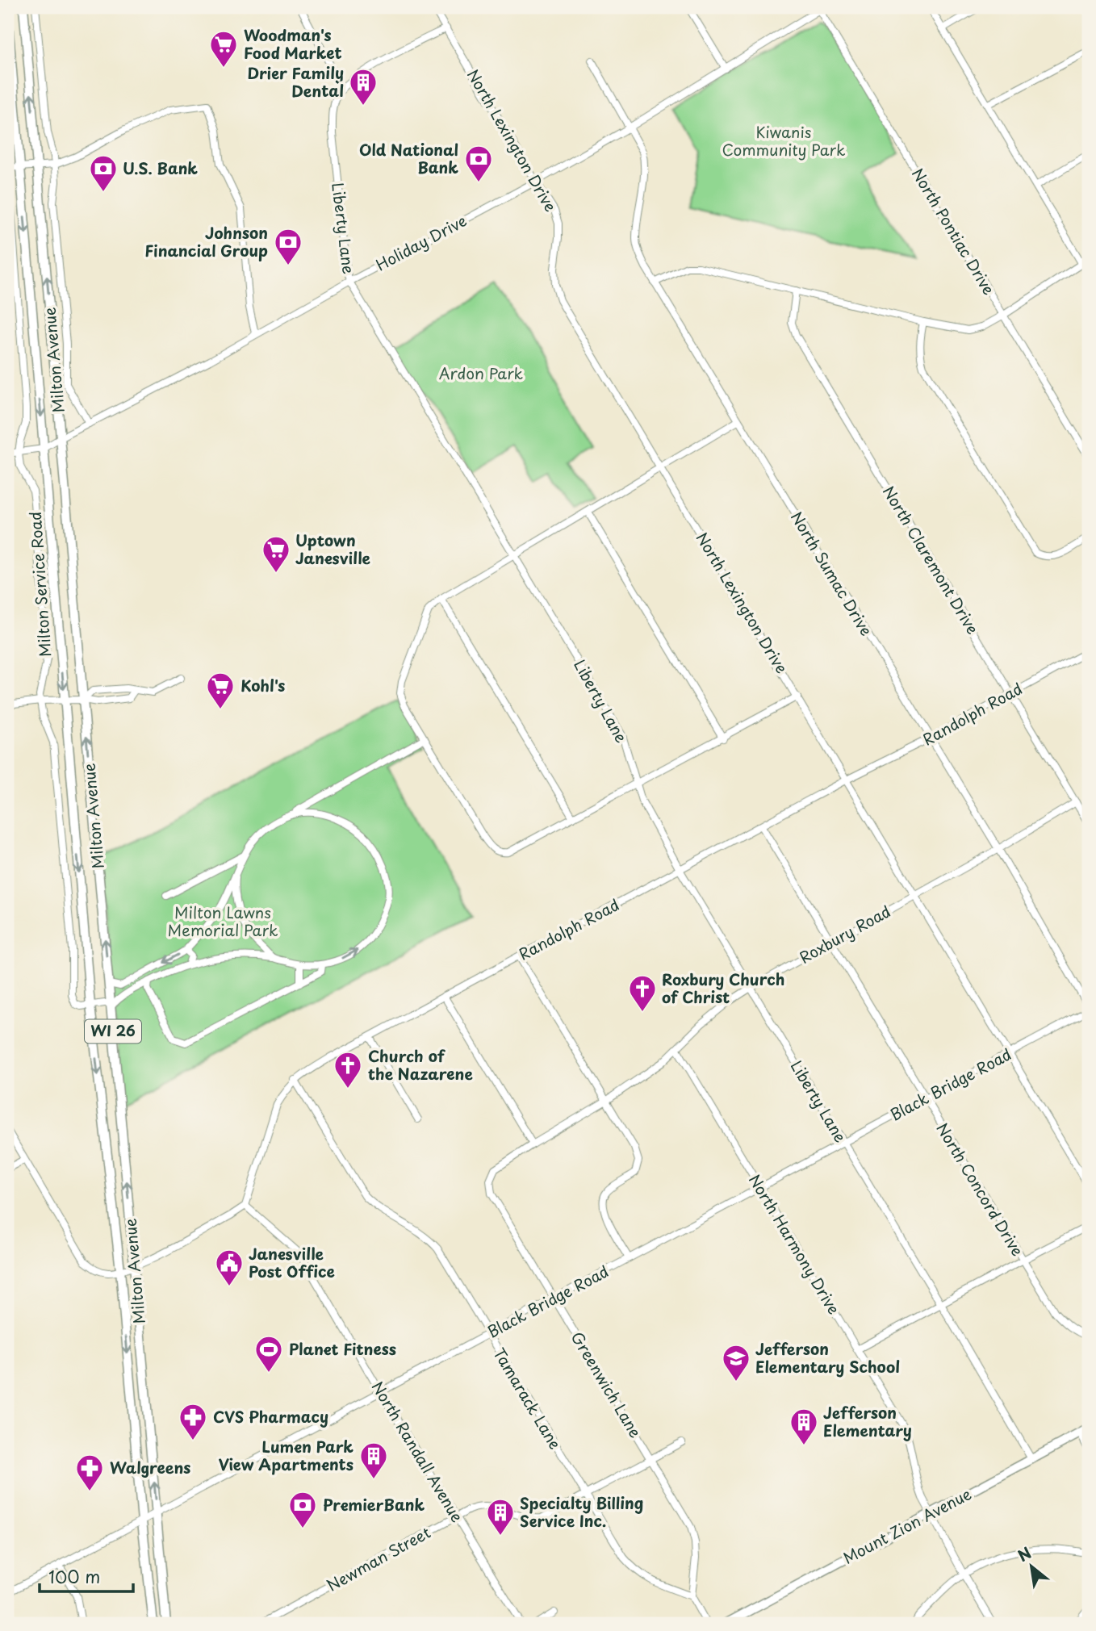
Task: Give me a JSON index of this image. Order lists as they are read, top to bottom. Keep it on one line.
{"streets":{"main road":["Milton Avenue","WI 26","Mount Zion Avenue"],"street":["North Lexington Drive","Liberty Lane","North Pontiac Drive","Holiday Drive","North Claremont Drive","North Sumac Drive","Milton Service Road","Randolph Road","Roxbury Road","Black Bridge Road","North Concord Drive","North Harmony Drive","Greenwich Lane","Tamarack Lane","North Randall Avenue","Newman Street"]},"crossings":[["North Lexington Drive","Holiday Drive"],["North Lexington Drive","Randolph Road"],["North Lexington Drive","Roxbury Road"],["North Lexington Drive","Black Bridge Road"],["Liberty Lane","Holiday Drive"],["Liberty Lane","Randolph Road"],["Liberty Lane","Roxbury Road"],["Liberty Lane","Black Bridge Road"],["Liberty Lane","Mount Zion Avenue"],["North Pontiac Drive","Holiday Drive"],["Holiday Drive","Milton Avenue"],["Holiday Drive","North Sumac Drive"],["Holiday Drive","Milton Service Road"],["Milton Avenue","Milton Service Road"],["Milton Avenue","Black Bridge Road"],["North Claremont Drive","Randolph Road"],["North Claremont Drive","Roxbury Road"],["North Sumac Drive","Randolph Road"],["North Sumac Drive","Roxbury Road"],["North Sumac Drive","Black Bridge Road"],["Randolph Road","North Concord Drive"],["Randolph Road","Tamarack Lane"],["Randolph Road","North Randall Avenue"],["Roxbury Road","North Concord Drive"],["Roxbury Road","North Harmony Drive"],["Roxbury Road","Greenwich Lane"],["Black Bridge Road","North Concord Drive"],["Black Bridge Road","North Harmony Drive"],["Black Bridge Road","Greenwich Lane"],["Black Bridge Road","Tamarack Lane"],["Black Bridge Road","North Randall Avenue"],["North Harmony Drive","Mount Zion Avenue"],["Greenwich Lane","Tamarack Lane"],["Greenwich Lane","Newman Street"],["Tamarack Lane","Newman Street"],["North Randall Avenue","Newman Street"]],"parks":["Kiwanis Community Park","Ardon Park","Milton Lawns Memorial Park"],"places":{"supermarket":["Woodman's Food Market","Uptown Janesville","Kohl's"],"building":["Drier Family Dental","Jefferson Elementary","Lumen Park View Apartments","Specialty Billing Service Inc."],"bank":["Old National Bank","U.S. Bank","Johnson Financial Group","PremierBank"],"church":["Roxbury Church of Christ","Church of the Nazarene"],"public building":["Janesville Post Office"],"sports":["Planet Fitness"],"school or university":["Jefferson Elementary School"],"pharmacy":["CVS Pharmacy","Walgreens"]},"scale_bar":"100 m","north":"top left"}
